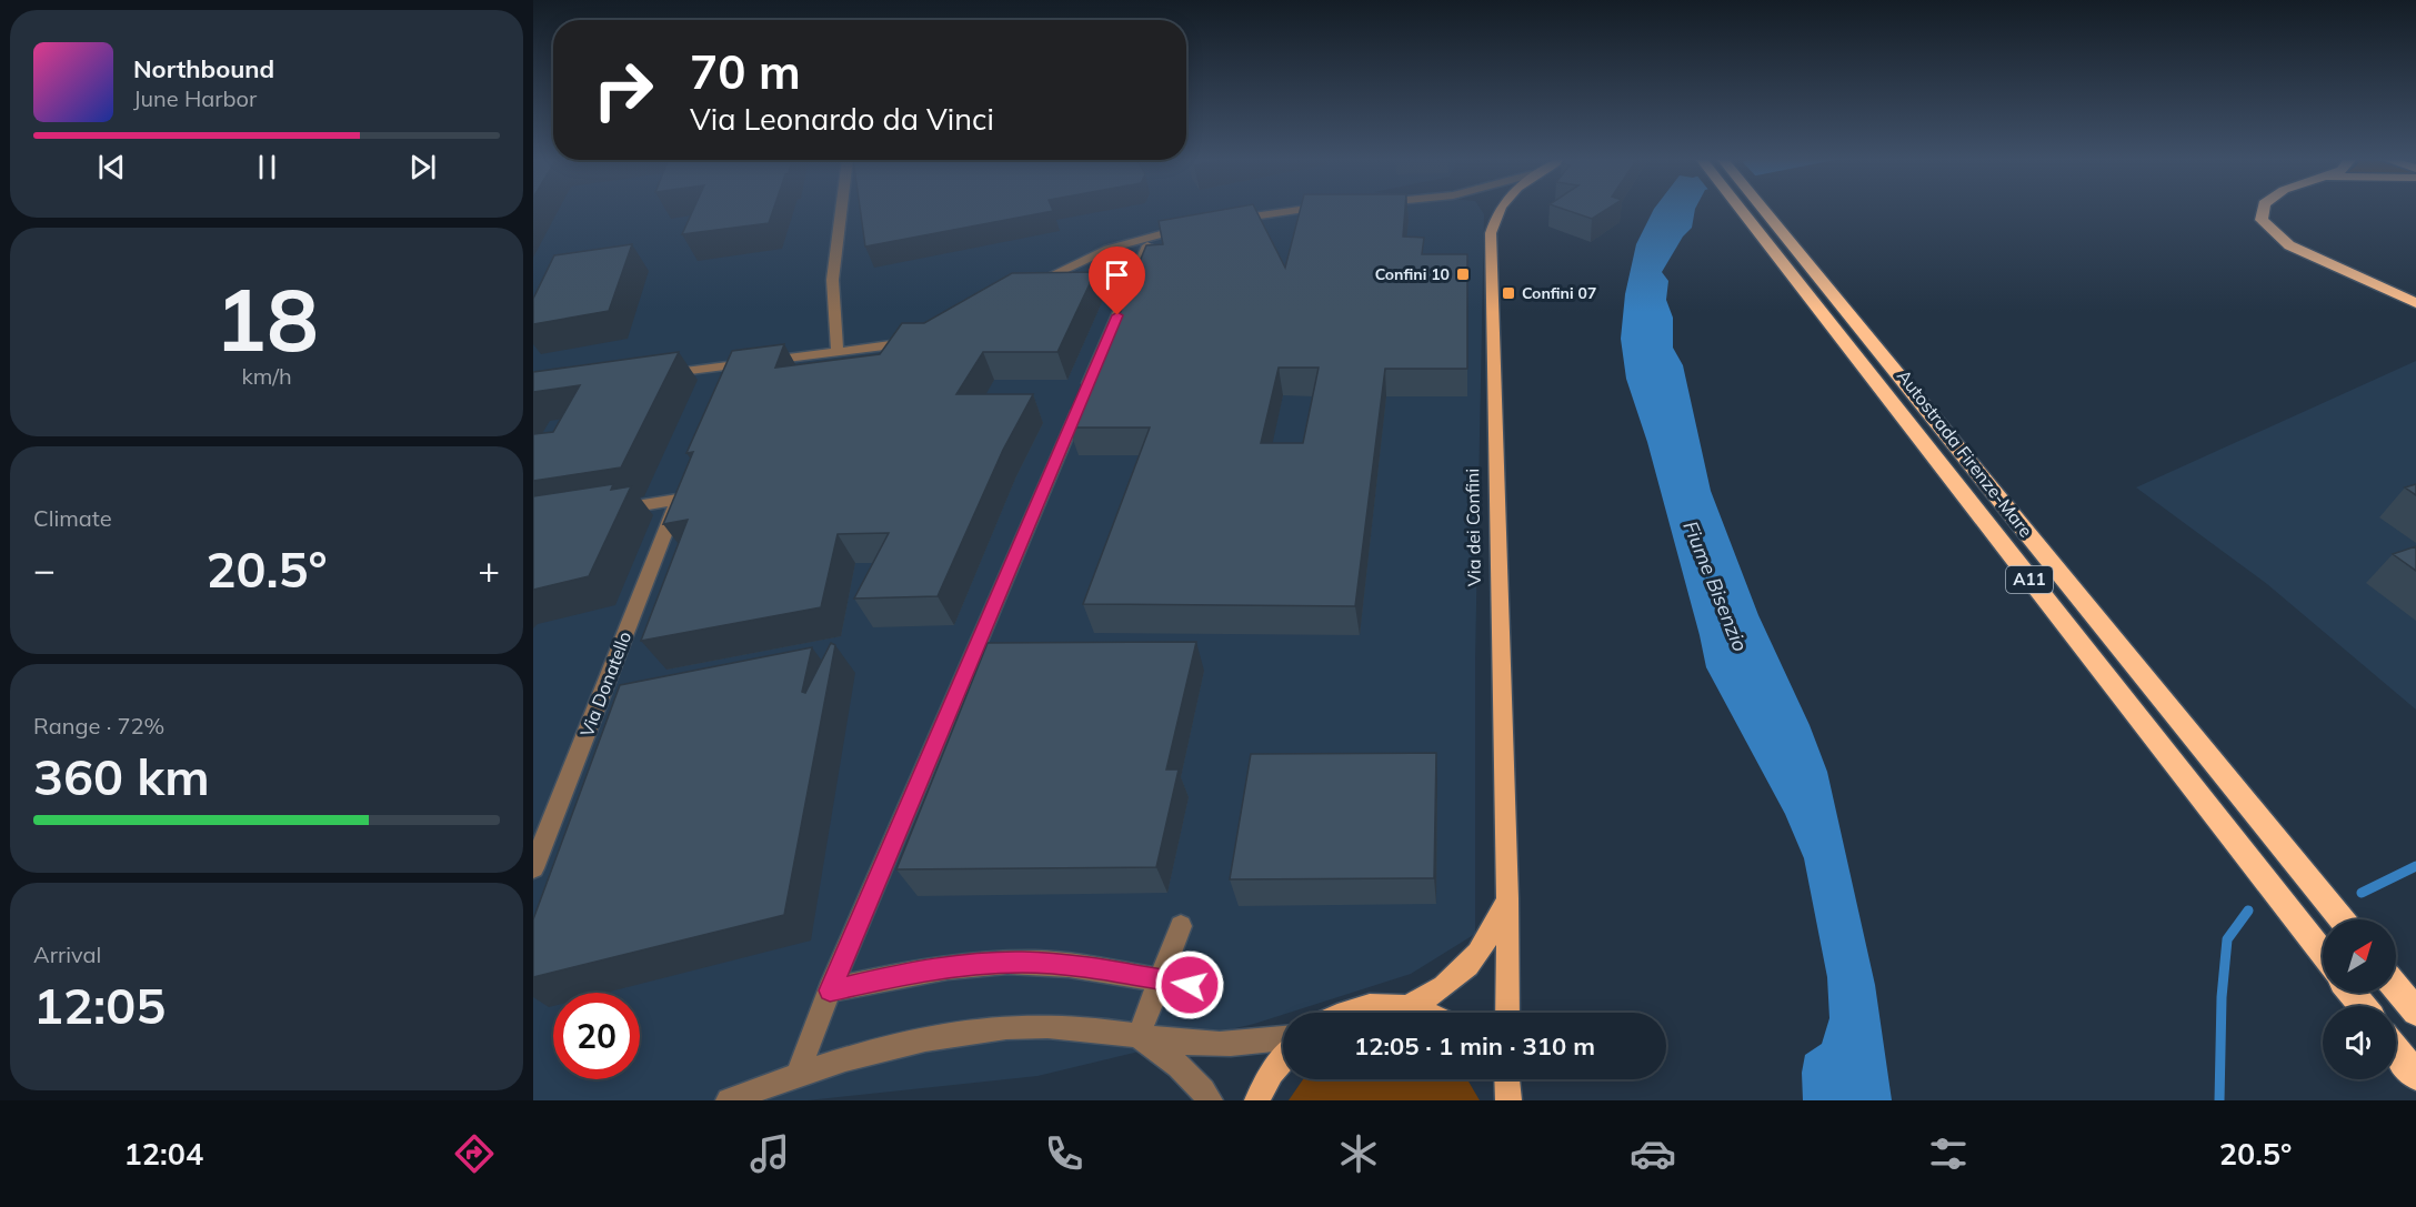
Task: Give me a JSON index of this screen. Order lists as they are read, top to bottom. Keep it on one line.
{"streets":{"highway":["Autostrada Firenze-Mare","A11"],"main road":["Via dei Confini"],"street":["Via Donatello"]},"water":["Fiume Bisenzio"],"places":{"transit":["Confini 10","Confini 07"]},"north":"top right","page":{"turn":["70 m","Via Leonardo da Vinci"],"song":["Northbound","June Harbor"],"tile":[["18","km/h"],"Climate",["Range · 72%","360 km"],["Arrival","12:05"]],"heat":["−","20.5°","+"],"limit":"20","trip":"12:05 · 1 min · 310 m","tabs":["12:04","20.5°"]}}
